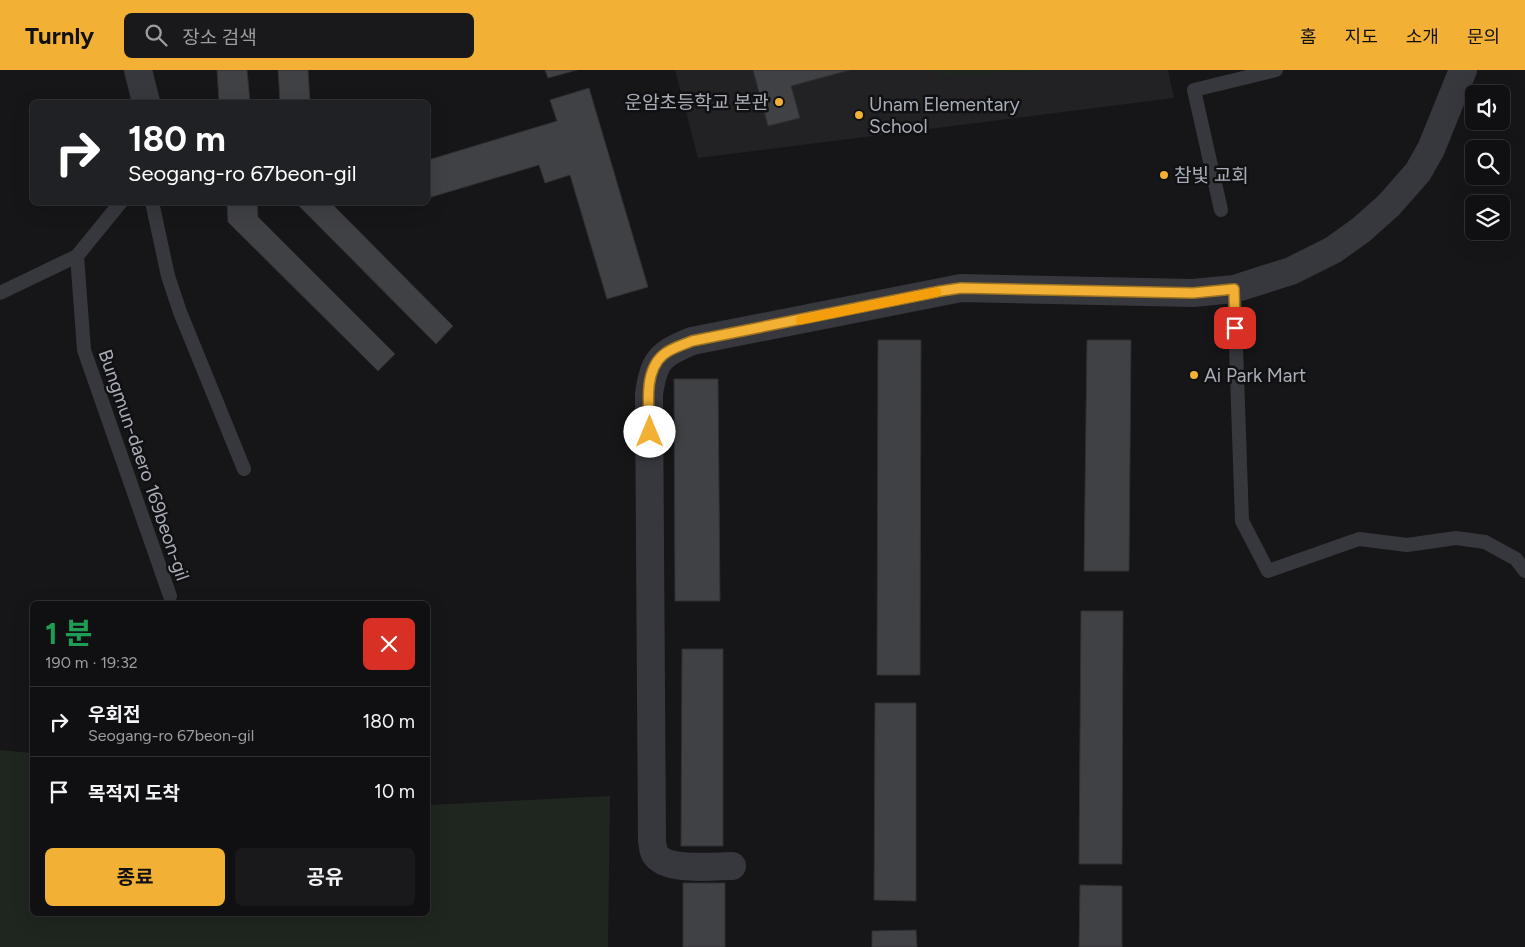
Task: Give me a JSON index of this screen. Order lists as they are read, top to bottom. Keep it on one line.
{"streets":{"lane":["Bungmun-daero 169beon-gil"]},"places":["운암초등학교 본관","Unam Elementary School","참빛 교회","Ai Park Mart"],"page":{"header":"Turnly","search":"장소 검색","nav":["홈","지도","소개","문의"],"turn":["180 m","Seogang-ro 67beon-gil"],"heading":["1 분","190 m · 19:32"],"list":[{"name":"우회전","note":"Seogang-ro 67beon-gil","value":"180 m"},{"name":"목적지 도착","value":"10 m"}],"buttons":["종료","공유"]}}
